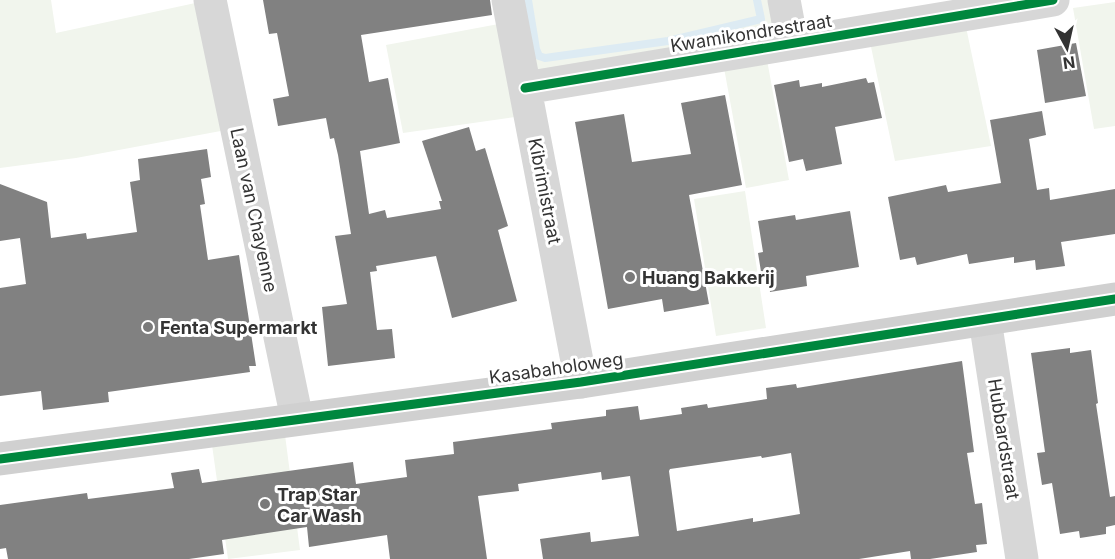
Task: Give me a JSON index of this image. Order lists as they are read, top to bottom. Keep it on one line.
{"streets":{"street":["Kwamikondrestraat","Kibrimistraat","Laan van Chayenne","Kasabaholoweg","Hubbardstraat"]},"crossings":[["Kwamikondrestraat","Kibrimistraat"],["Kibrimistraat","Kasabaholoweg"],["Laan van Chayenne","Kasabaholoweg"],["Kasabaholoweg","Hubbardstraat"]],"places":["Huang Bakkerij","Fenta Supermarkt","Trap Star Car Wash"],"north":"bottom"}
